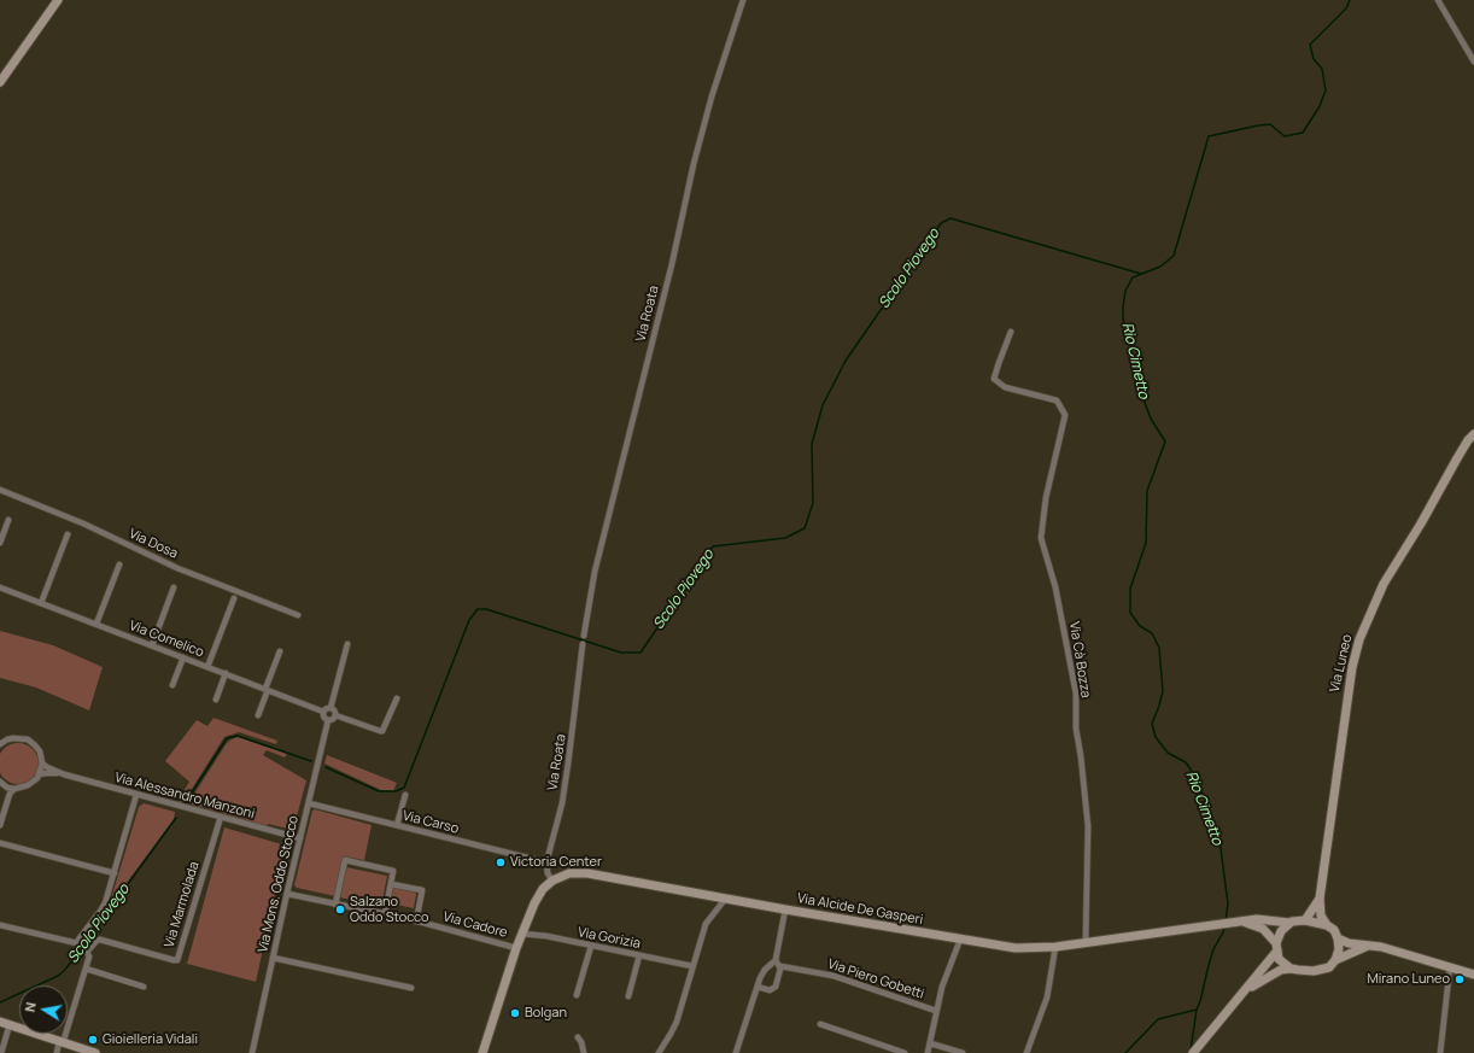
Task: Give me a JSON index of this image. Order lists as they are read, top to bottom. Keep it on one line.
{"streets":{"street":["Via Roata","Via Dosa","Via Comelico","Via Cà Bozza","Via Luneo","Via Alessandro Manzoni","Via Carso","Via Mons. Oddo Stocco","Via Marmolada","Via Alcide De Gasperi","Via Cadore","Via Gorizia","Via Piero Gobetti"]},"crossings":[["Via Roata","Via Carso"],["Via Comelico","Via Mons. Oddo Stocco"],["Via Cà Bozza","Via Alcide De Gasperi"],["Via Alessandro Manzoni","Via Mons. Oddo Stocco"],["Via Alessandro Manzoni","Via Marmolada"],["Via Carso","Via Mons. Oddo Stocco"],["Via Mons. Oddo Stocco","Via Cadore"]],"water":["Scolo Piovego","Rio Cimetto"],"places":["Victoria Center","Salzano Oddo Stocco","Mirano Luneo","Bolgan","Gioielleria Vidali"],"north":"left"}
